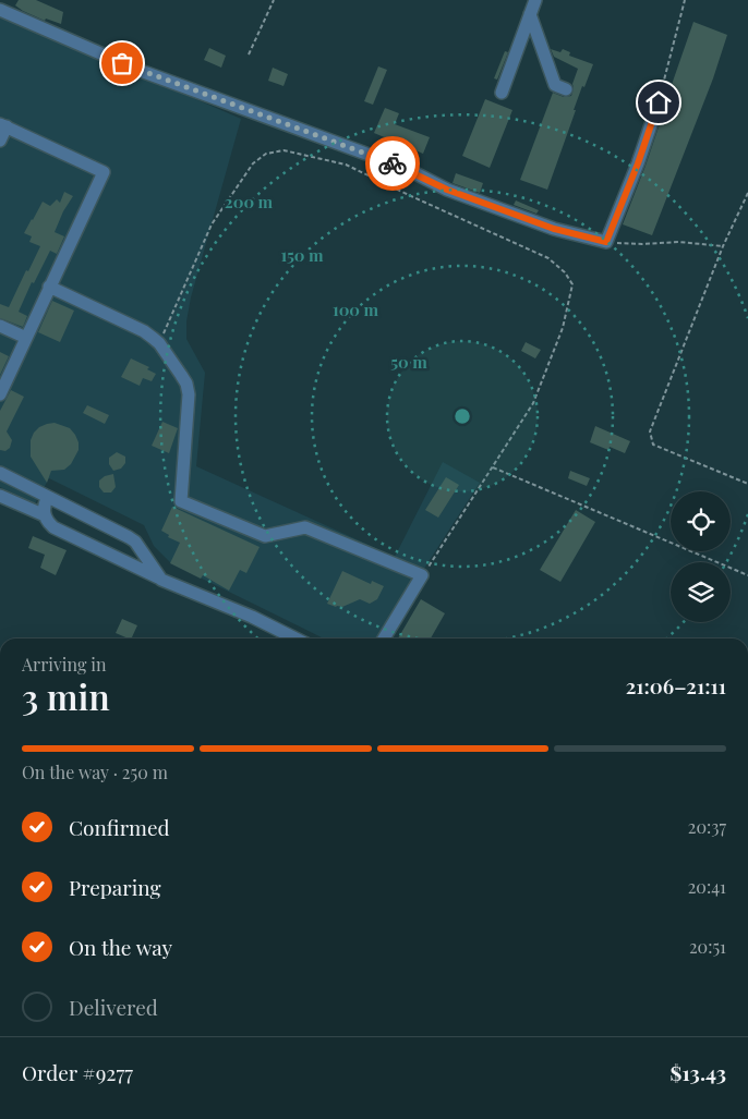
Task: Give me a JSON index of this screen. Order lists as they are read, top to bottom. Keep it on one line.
{"page":{"heading":["3 min","Arriving in","21:06–21:11"],"panel":["Order #9277","$13.43"],"bar":"On the way · 250 m","list":[["Confirmed","20:37"],["Preparing","20:41"],["On the way","20:51"],"Delivered"]},"rings":["200 m","150 m","100 m","50 m"]}
